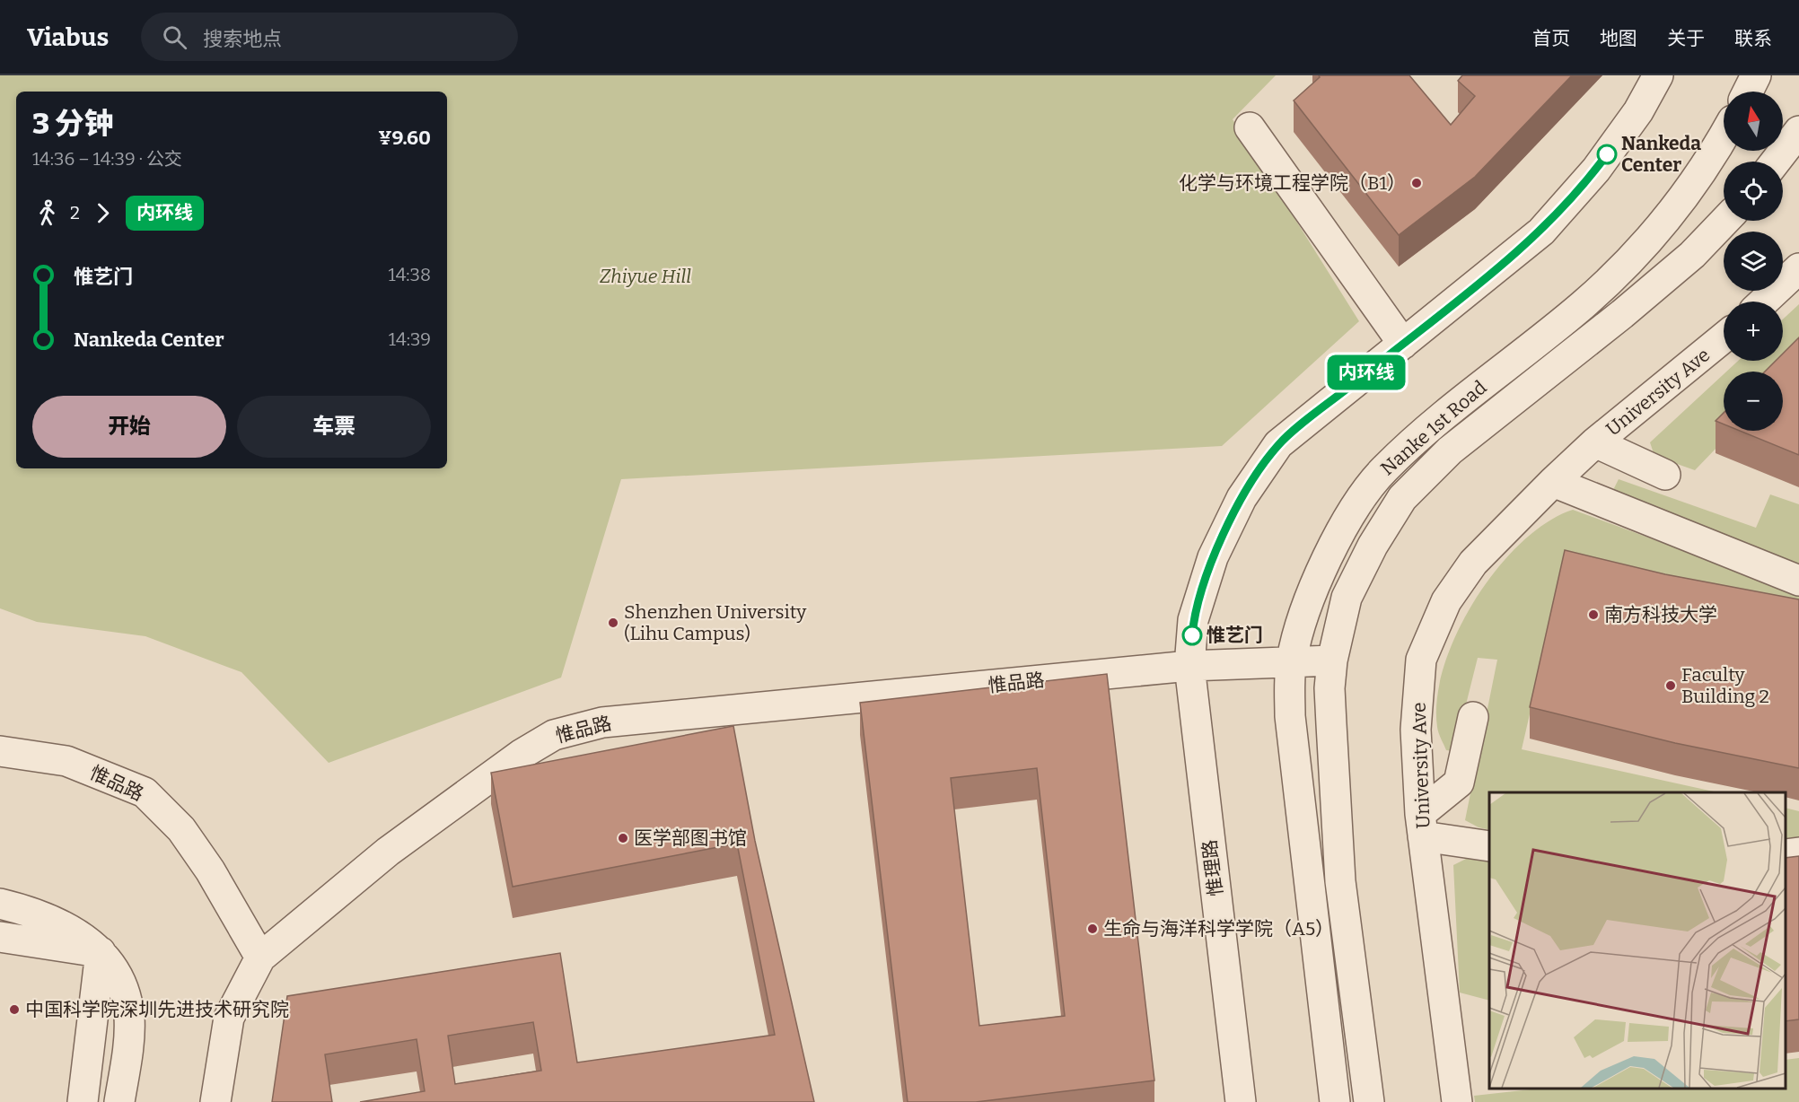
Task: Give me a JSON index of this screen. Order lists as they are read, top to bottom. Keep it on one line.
{"streets":{"street":["University Ave","Nanke 1st Road","惟品路","惟理路"]},"crossings":[["Nanke 1st Road","惟品路"],["惟品路","惟理路"]],"parks":["Zhiyue Hill"],"places":["Nankeda Center","化学与环境工程学院（B1）","南方科技大学","Shenzhen University (Lihu Campus)","惟艺门","Faculty Building 2","医学部图书馆","生命与海洋科学学院（A5）","中国科学院深圳先进技术研究院"],"lines":["bus line 内环线"],"north":"top","page":{"header":"Viabus","search":"搜索地点","nav":["首页","地图","关于","联系"],"on_map":"内环线","map_buttons":["+","−"],"heading":["3 分钟","14:36 – 14:39 · 公交","¥9.60"],"legs":["2","内环线"],"list":[{"name":"惟艺门","value":"14:38"},{"name":"Nankeda Center","value":"14:39"}],"buttons":["开始","车票"]}}
